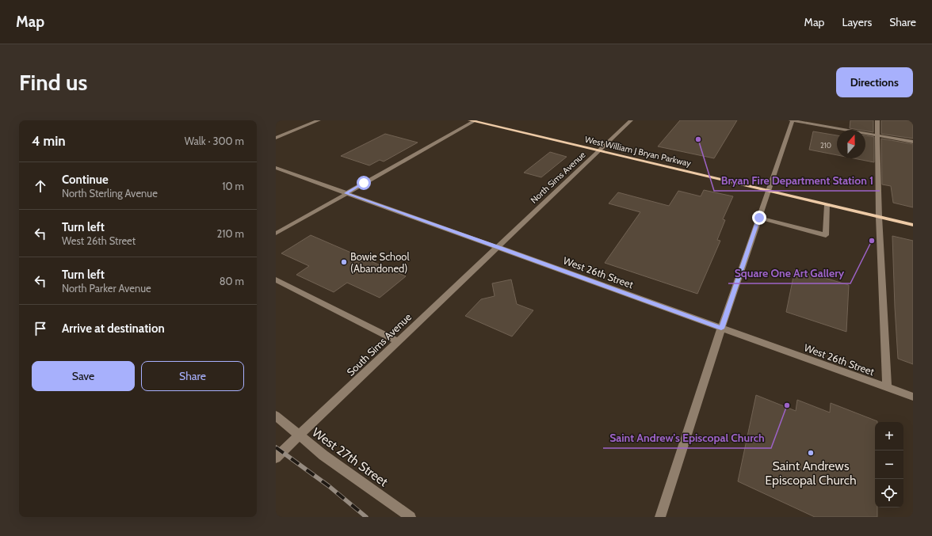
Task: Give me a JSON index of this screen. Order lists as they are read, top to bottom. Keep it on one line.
{"streets":{"main road":["West William J Bryan Parkway"],"street":["North Sims Avenue","West 26th Street","South Sims Avenue","West 27th Street"]},"crossings":[["West William J Bryan Parkway","North Sims Avenue"],["North Sims Avenue","West 26th Street"],["North Sims Avenue","South Sims Avenue"],["West 26th Street","South Sims Avenue"],["South Sims Avenue","West 27th Street"]],"places":["Bryan Fire Department Station 1","Square One Art Gallery","Bowie School (Abandoned)","Saint Andrew's Episcopal Church","Saint Andrews Episcopal Church"],"house_numbers":["210"],"north":"top","page":{"header":"Map","nav":["Map","Layers","Share"],"buttons":["Directions",["Save","Share"]],"title":"Find us","heading":["4 min","Walk · 300 m"],"list":[["Continue","North Sterling Avenue","10 m"],["Turn left","West 26th Street","210 m"],["Turn left","North Parker Avenue","80 m"],"Arrive at destination"],"map_buttons":["+","−"]}}
